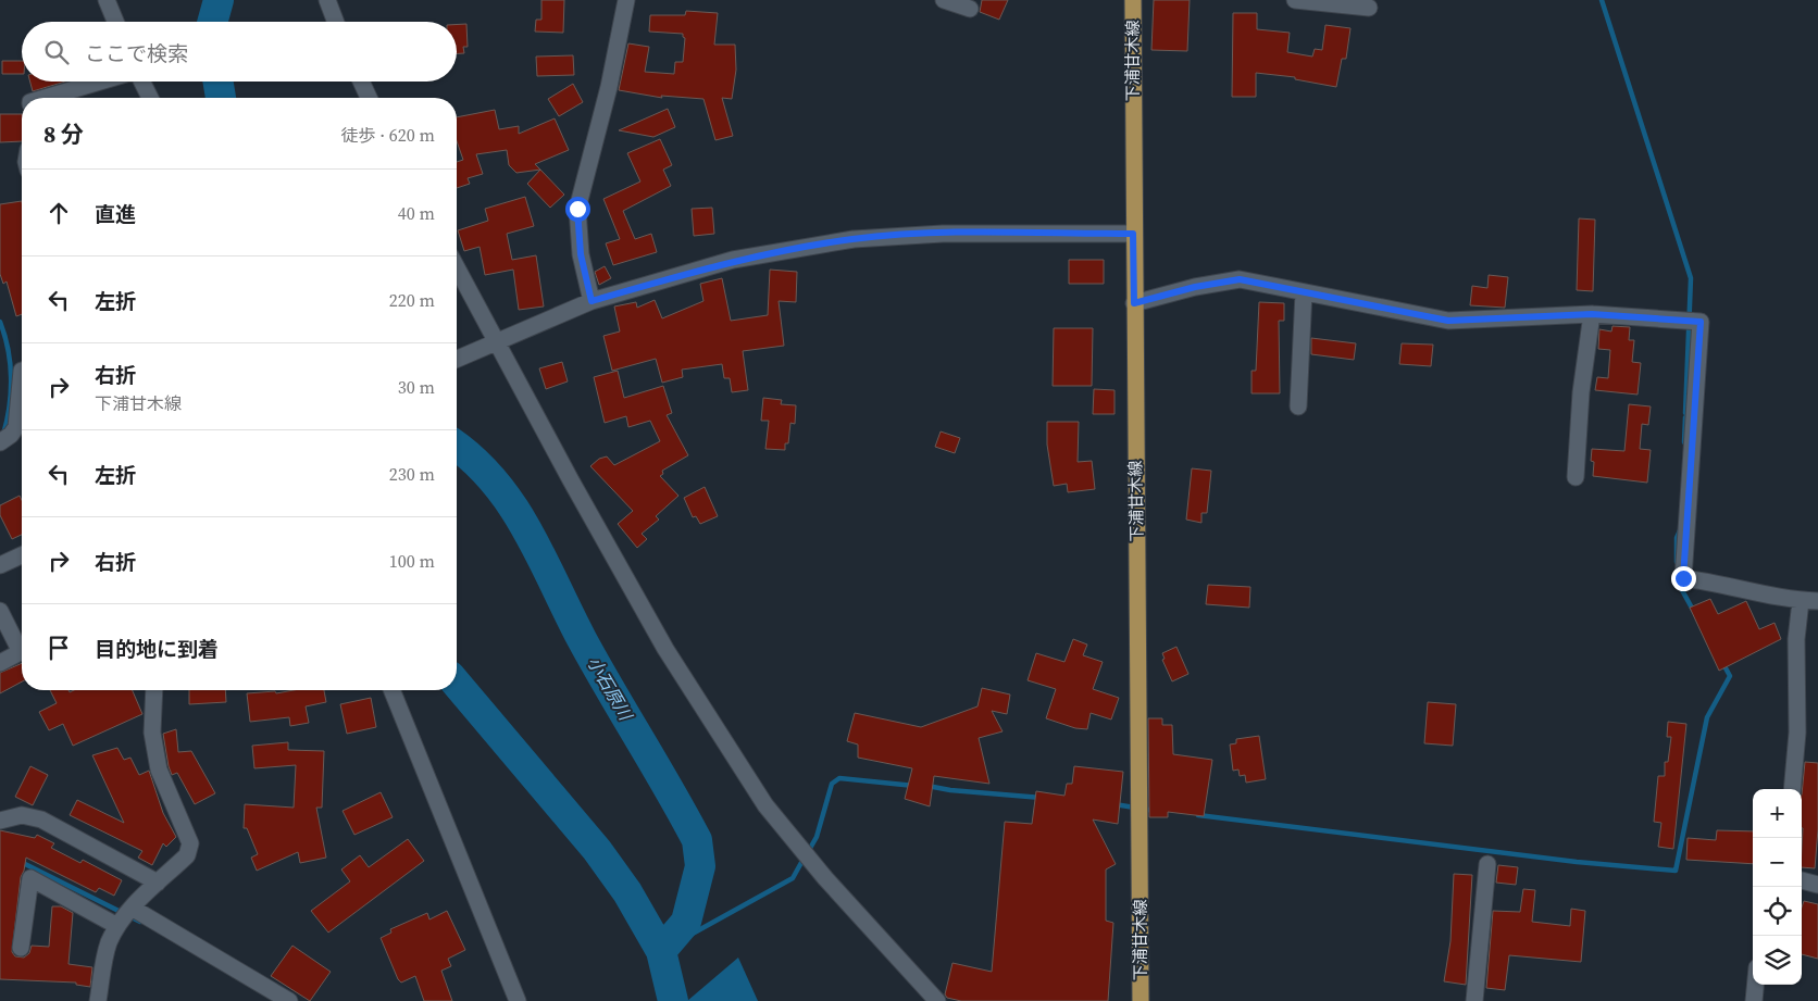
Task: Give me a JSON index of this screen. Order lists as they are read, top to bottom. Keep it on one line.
{"streets":{"main road":["下浦甘木線"]},"water":["小石原川"],"page":{"search":"ここで検索","heading":["8 分","徒歩 · 620 m"],"list":[["直進","40 m"],["左折","220 m"],["右折","下浦甘木線","30 m"],["左折","230 m"],["右折","100 m"],"目的地に到着"],"map_buttons":["+","−"]}}
